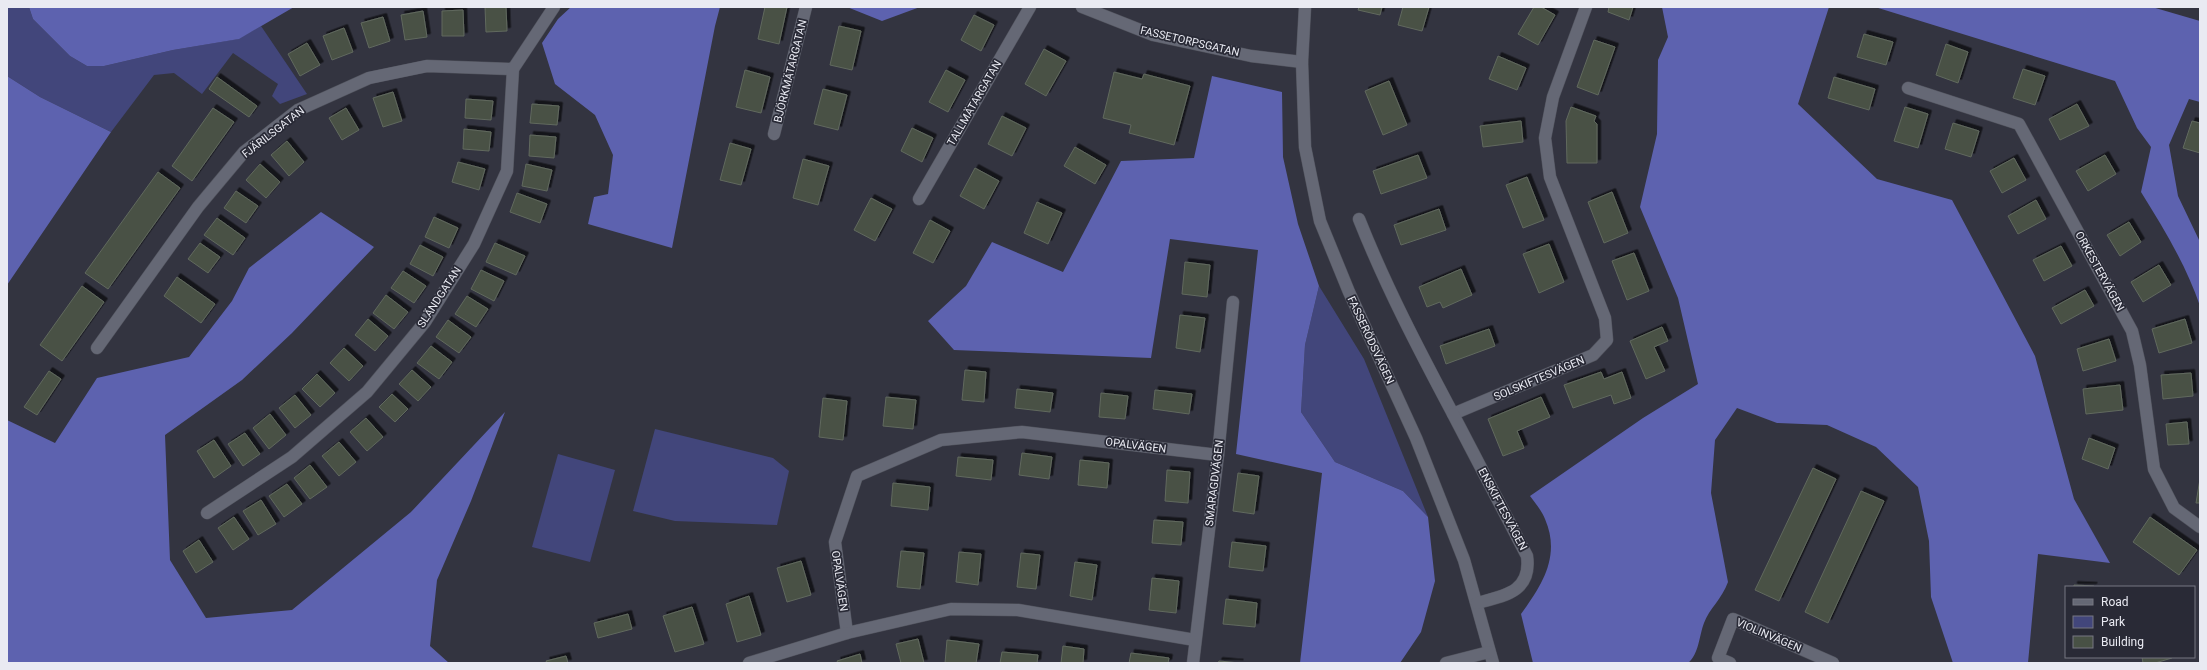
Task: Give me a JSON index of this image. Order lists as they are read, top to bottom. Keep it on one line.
{"streets":{"street":["FASSETORPSGATAN","BJÖRKMÄTARGATAN","TALLMÄTARGATAN","FJÄRILSGATAN","ORKESTERVÄGEN","SLÄNDGATAN","FASSERÖDSVÄGEN","SOLSKIFTESVÄGEN","OPALVÄGEN","SMARAGDVÄGEN","ENSKIFTESVÄGEN","VIOLINVÄGEN"]},"crossings":[["FASSETORPSGATAN","FASSERÖDSVÄGEN"],["FJÄRILSGATAN","SLÄNDGATAN"],["FASSERÖDSVÄGEN","ENSKIFTESVÄGEN"],["SOLSKIFTESVÄGEN","ENSKIFTESVÄGEN"],["OPALVÄGEN","SMARAGDVÄGEN"]],"legend":["Road","Park","Building"]}
